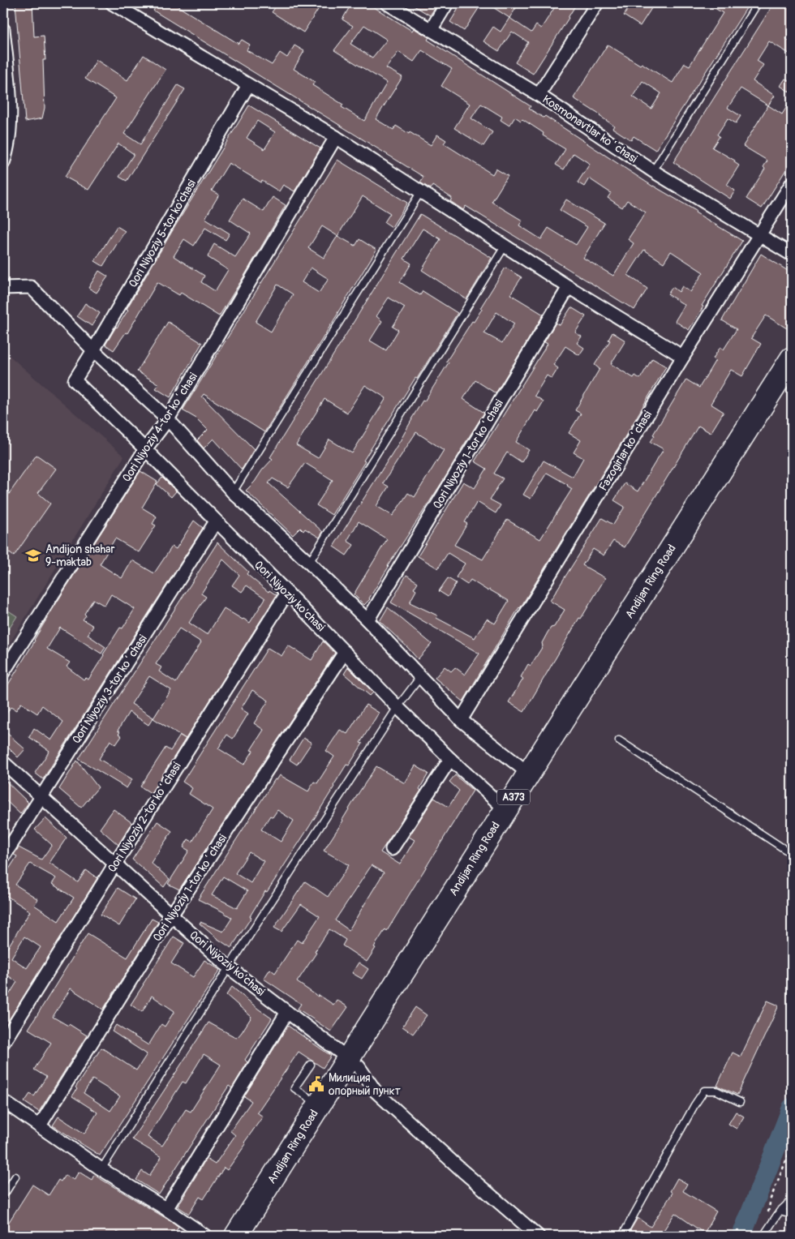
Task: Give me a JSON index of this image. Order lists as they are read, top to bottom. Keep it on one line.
{"streets":{"highway":["Andijan Ring Road","A373"],"street":["Kosmonavtlar koʻchasi","Qori Niyoziy 5-tor ko'chasi","Qori Niyoziy 4-tor koʻchasi","Fazogirlar koʻchasi","Qori Niyoziy 1-tor koʻchasi","Qori Niyoziy ko'chasi","Qori Niyoziy 3-tor koʻchasi","Qori Niyoziy 2-tor koʻchasi"]},"crossings":[["Kosmonavtlar koʻchasi","Fazogirlar koʻchasi"],["Qori Niyoziy 5-tor ko'chasi","Qori Niyoziy ko'chasi"],["Qori Niyoziy 4-tor koʻchasi","Qori Niyoziy ko'chasi"],["Qori Niyoziy 1-tor koʻchasi","Qori Niyoziy ko'chasi"],["Andijan Ring Road","Qori Niyoziy ko'chasi"],["Qori Niyoziy ko'chasi","Qori Niyoziy 3-tor koʻchasi"],["Qori Niyoziy ko'chasi","Qori Niyoziy 2-tor koʻchasi"]],"places":{"school or university":["Andijon shahar 9-maktab"],"public building":["Милиция опорный пункт"]}}
